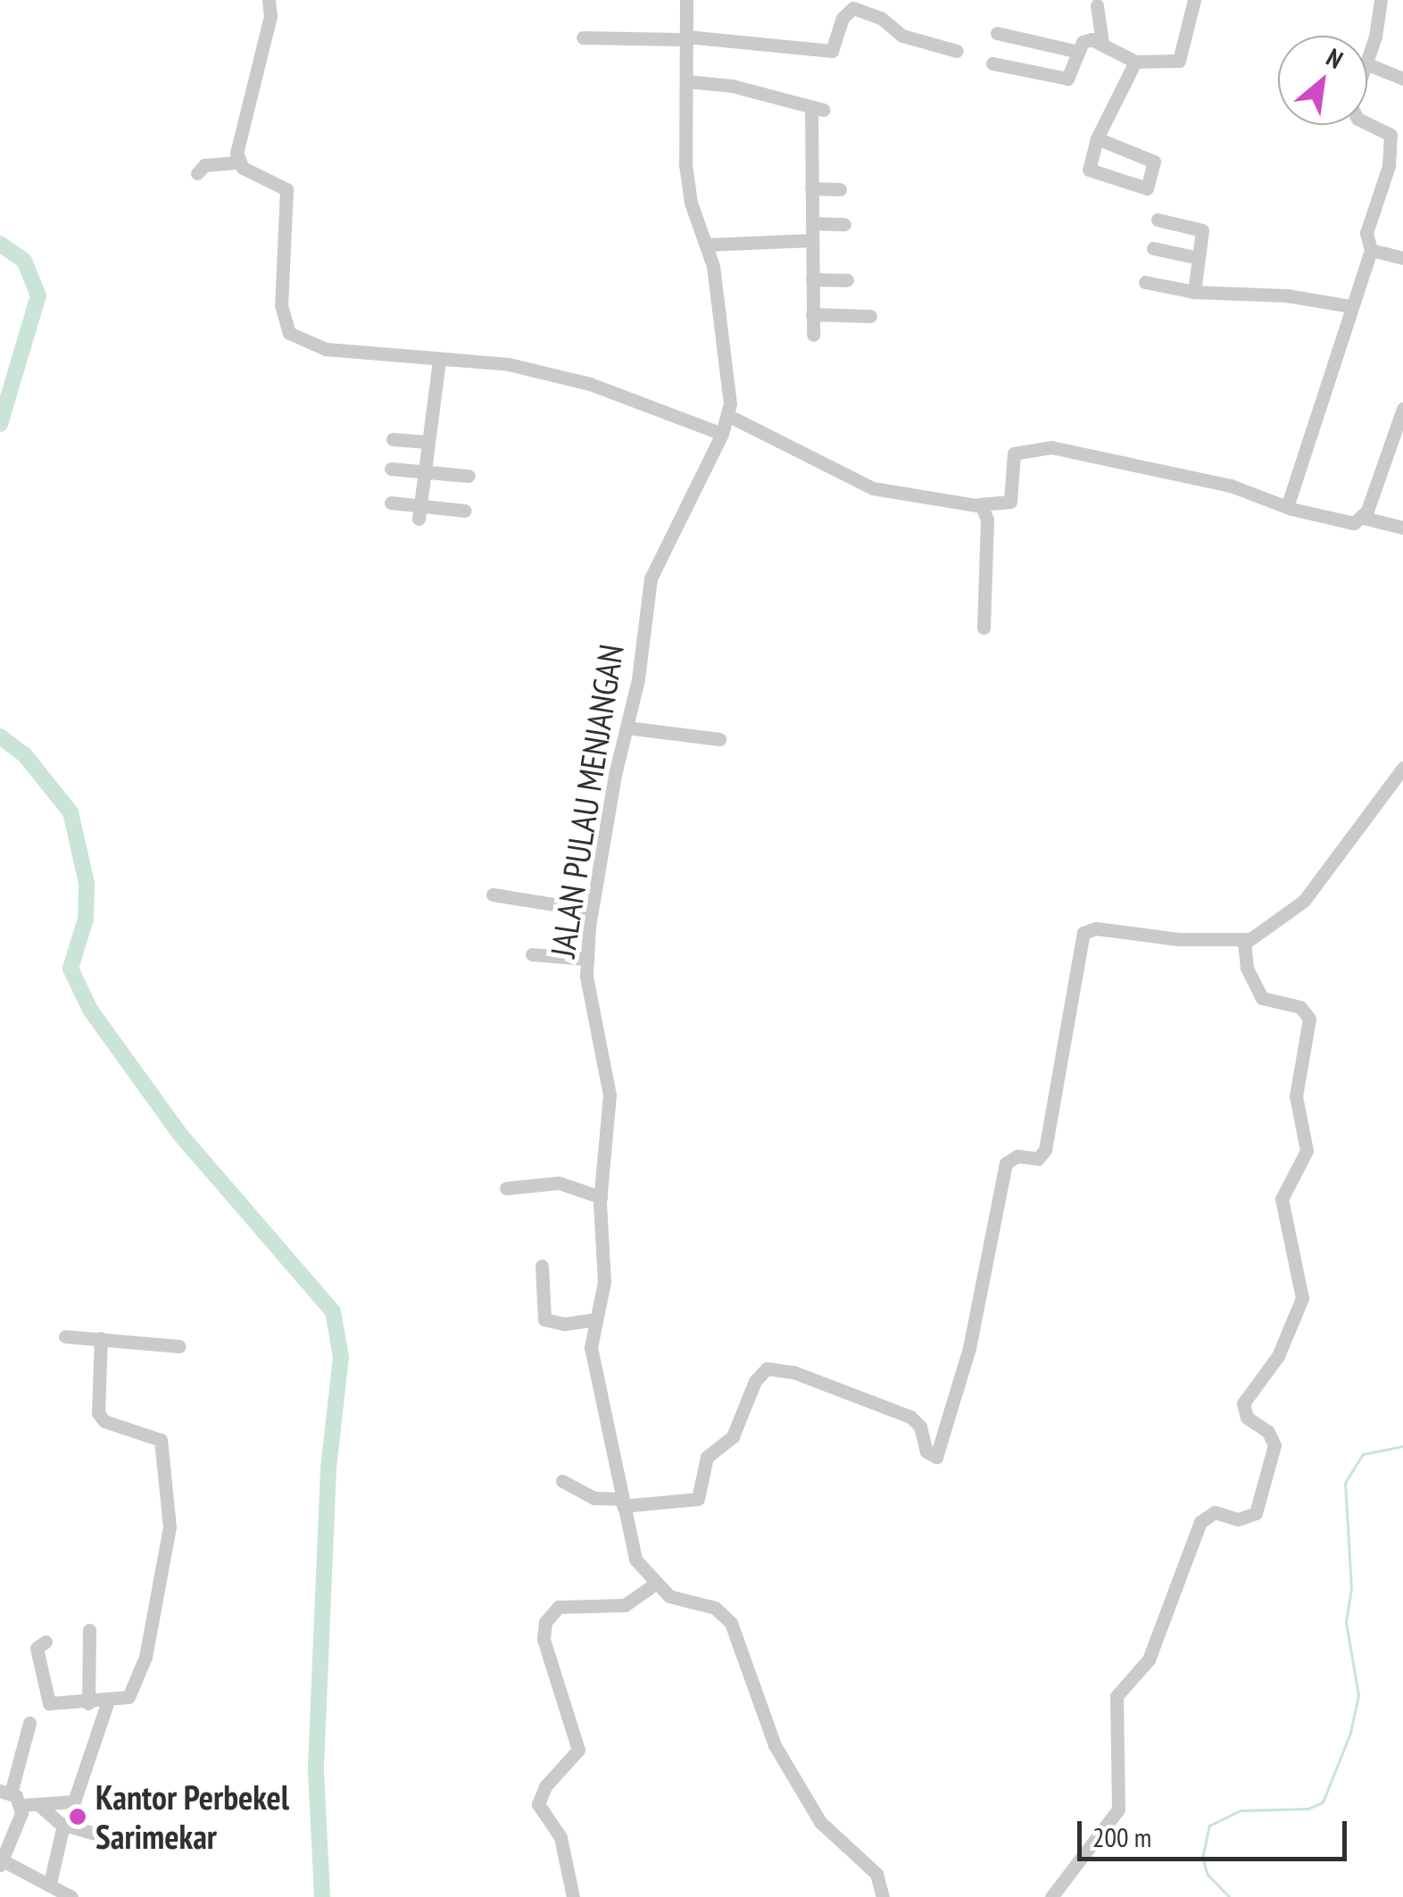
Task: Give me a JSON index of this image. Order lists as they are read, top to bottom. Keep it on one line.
{"streets":{"street":["JALAN PULAU MENJANGAN"]},"places":["Kantor Perbekel Sarimekar"],"scale_bar":"200 m","north":"top right"}
